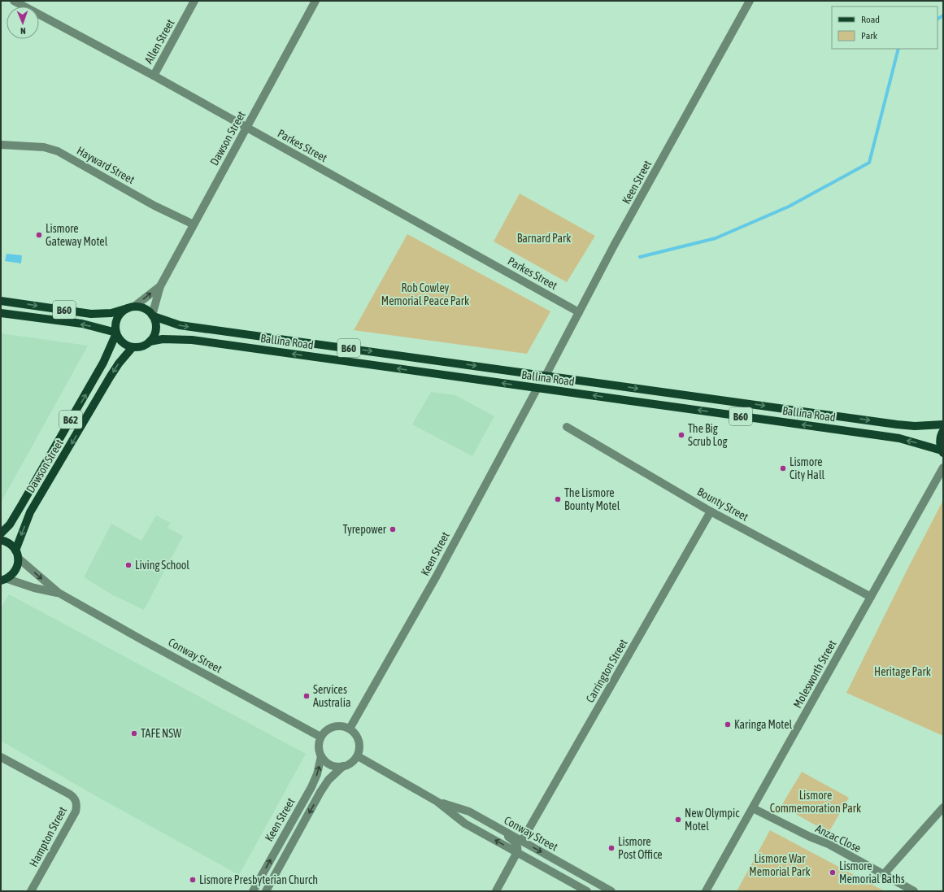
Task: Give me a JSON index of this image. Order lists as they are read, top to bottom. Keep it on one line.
{"streets":{"main road":["Dawson Street","B60","Ballina Road","B62"],"street":["Allen Street","Parkes Street","Hayward Street","Keen Street","Bounty Street","Conway Street","Carrington Street","Molesworth Street","Hampton Street","Anzac Close"]},"crossings":[["Allen Street","Parkes Street"],["Dawson Street","Parkes Street"],["Dawson Street","Hayward Street"],["Dawson Street","B60"],["Dawson Street","Ballina Road"],["Dawson Street","B62"],["Dawson Street","Conway Street"],["Parkes Street","Keen Street"],["Keen Street","Ballina Road"],["Keen Street","Conway Street"],["B60","Ballina Road"],["B62","Conway Street"],["Bounty Street","Carrington Street"],["Bounty Street","Molesworth Street"],["Conway Street","Carrington Street"],["Molesworth Street","Anzac Close"]],"parks":["Barnard Park","Rob Cowley Memorial Peace Park","Heritage Park","Lismore Commemoration Park","Lismore War Memorial Park"],"places":["Lismore Gateway Motel","The Big Scrub Log","Lismore City Hall","The Lismore Bounty Motel","Tyrepower","Living School","Services Australia","Karinga Motel","TAFE NSW","New Olympic Motel","Lismore Post Office","Lismore Memorial Baths","Lismore Presbyterian Church"],"legend":["Road","Park"],"north":"bottom"}
